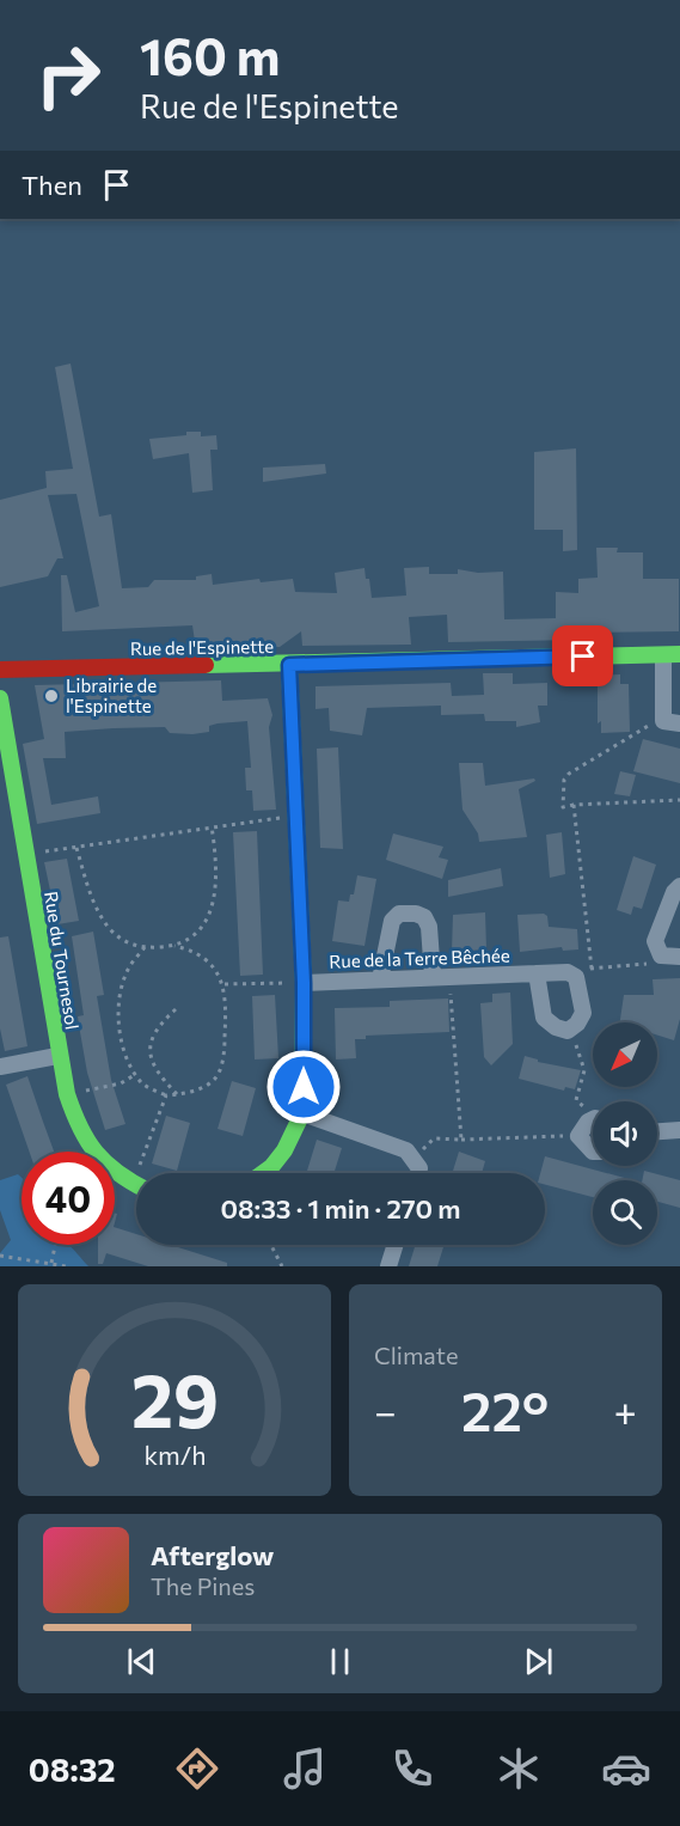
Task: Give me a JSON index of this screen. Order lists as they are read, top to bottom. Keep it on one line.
{"streets":{"street":["Rue de l'Espinette","Rue de la Terre Bêchée","Rue du Tournesol"]},"places":["Librairie de l'Espinette"],"north":"bottom left","page":{"turn":["160 m","Rue de l'Espinette"],"then":"Then","limit":"40","trip":"08:33 · 1 min · 270 m","tile":"Climate","heat":["−","22°","+"],"song":["Afterglow","The Pines"],"tabs":"08:32","gauge":["29","km/h"]}}
